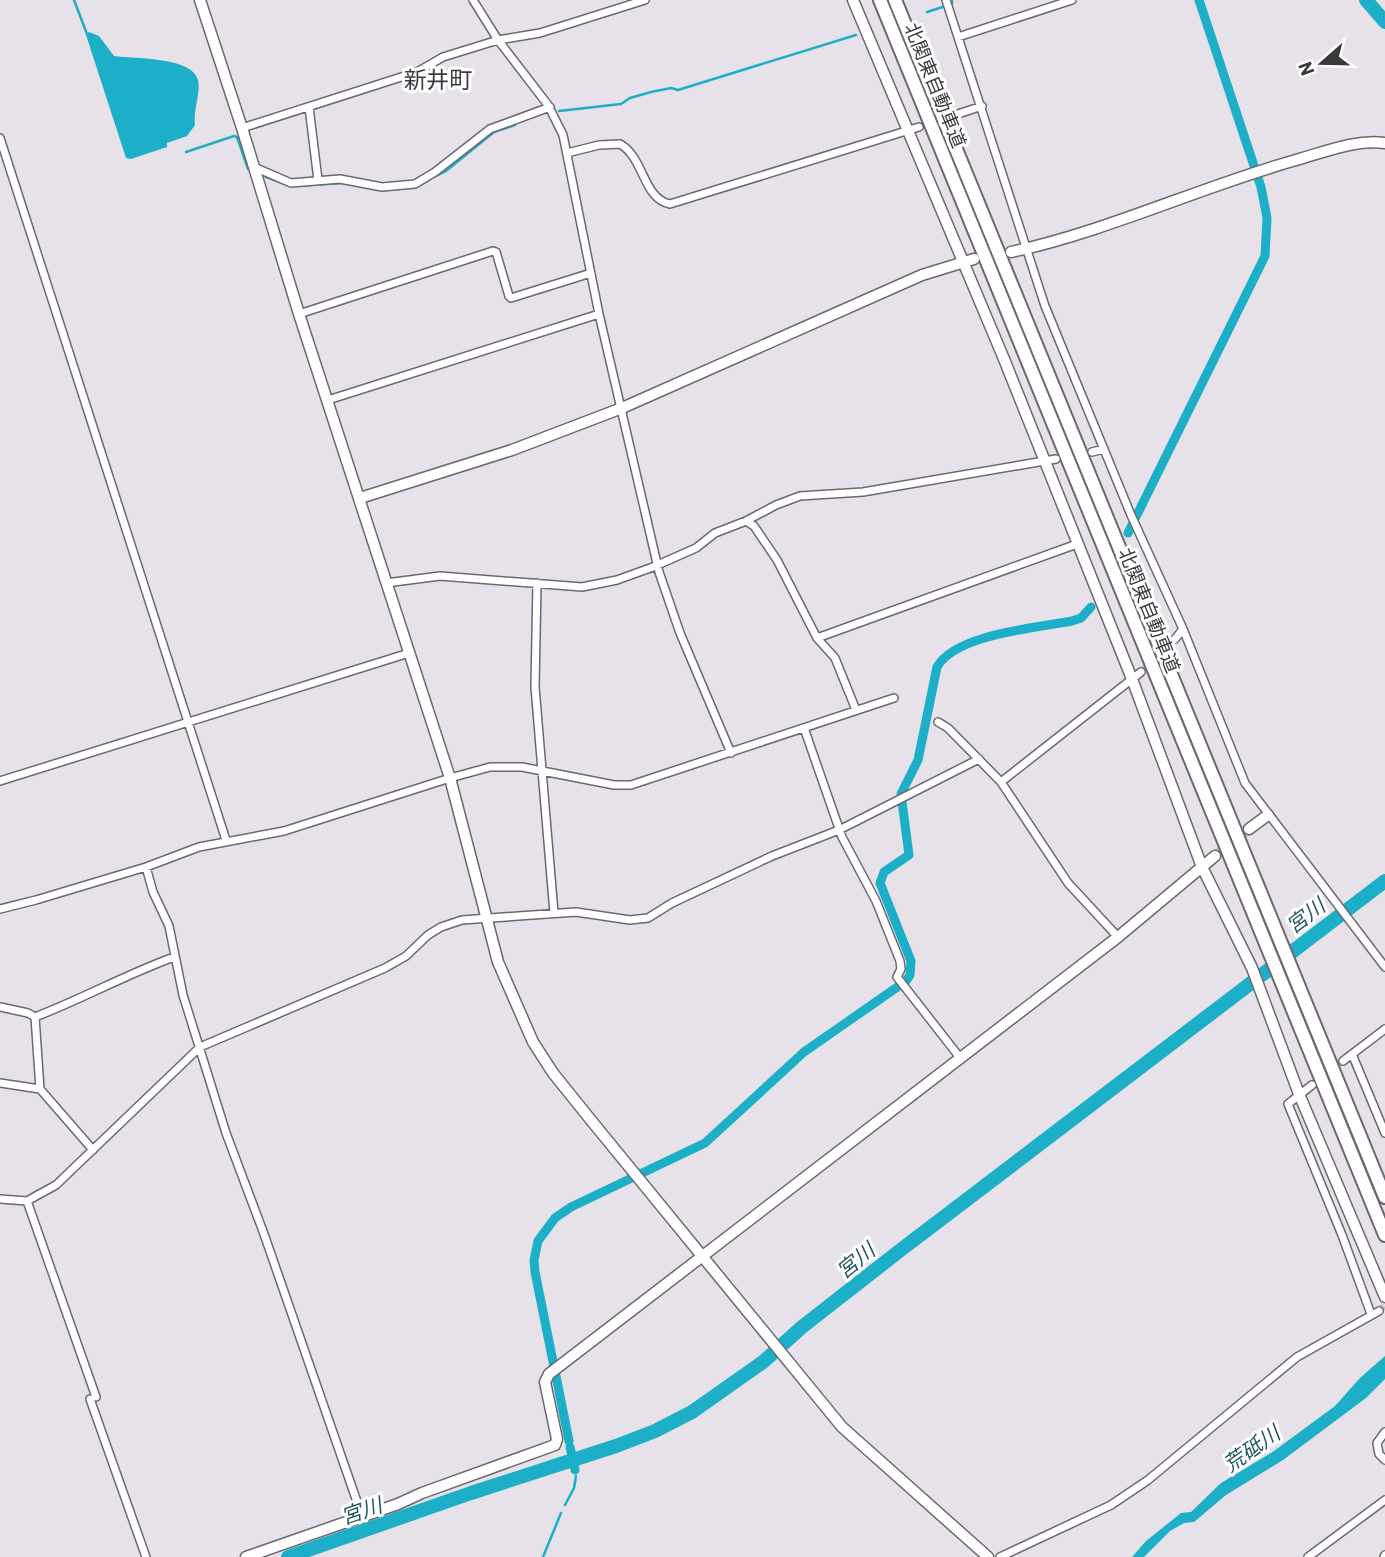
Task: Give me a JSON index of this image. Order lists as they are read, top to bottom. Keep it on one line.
{"streets":{"highway":["北関東自動車道"]},"districts":["新井町"],"water":["宮川","荒砥川"],"north":"left"}
